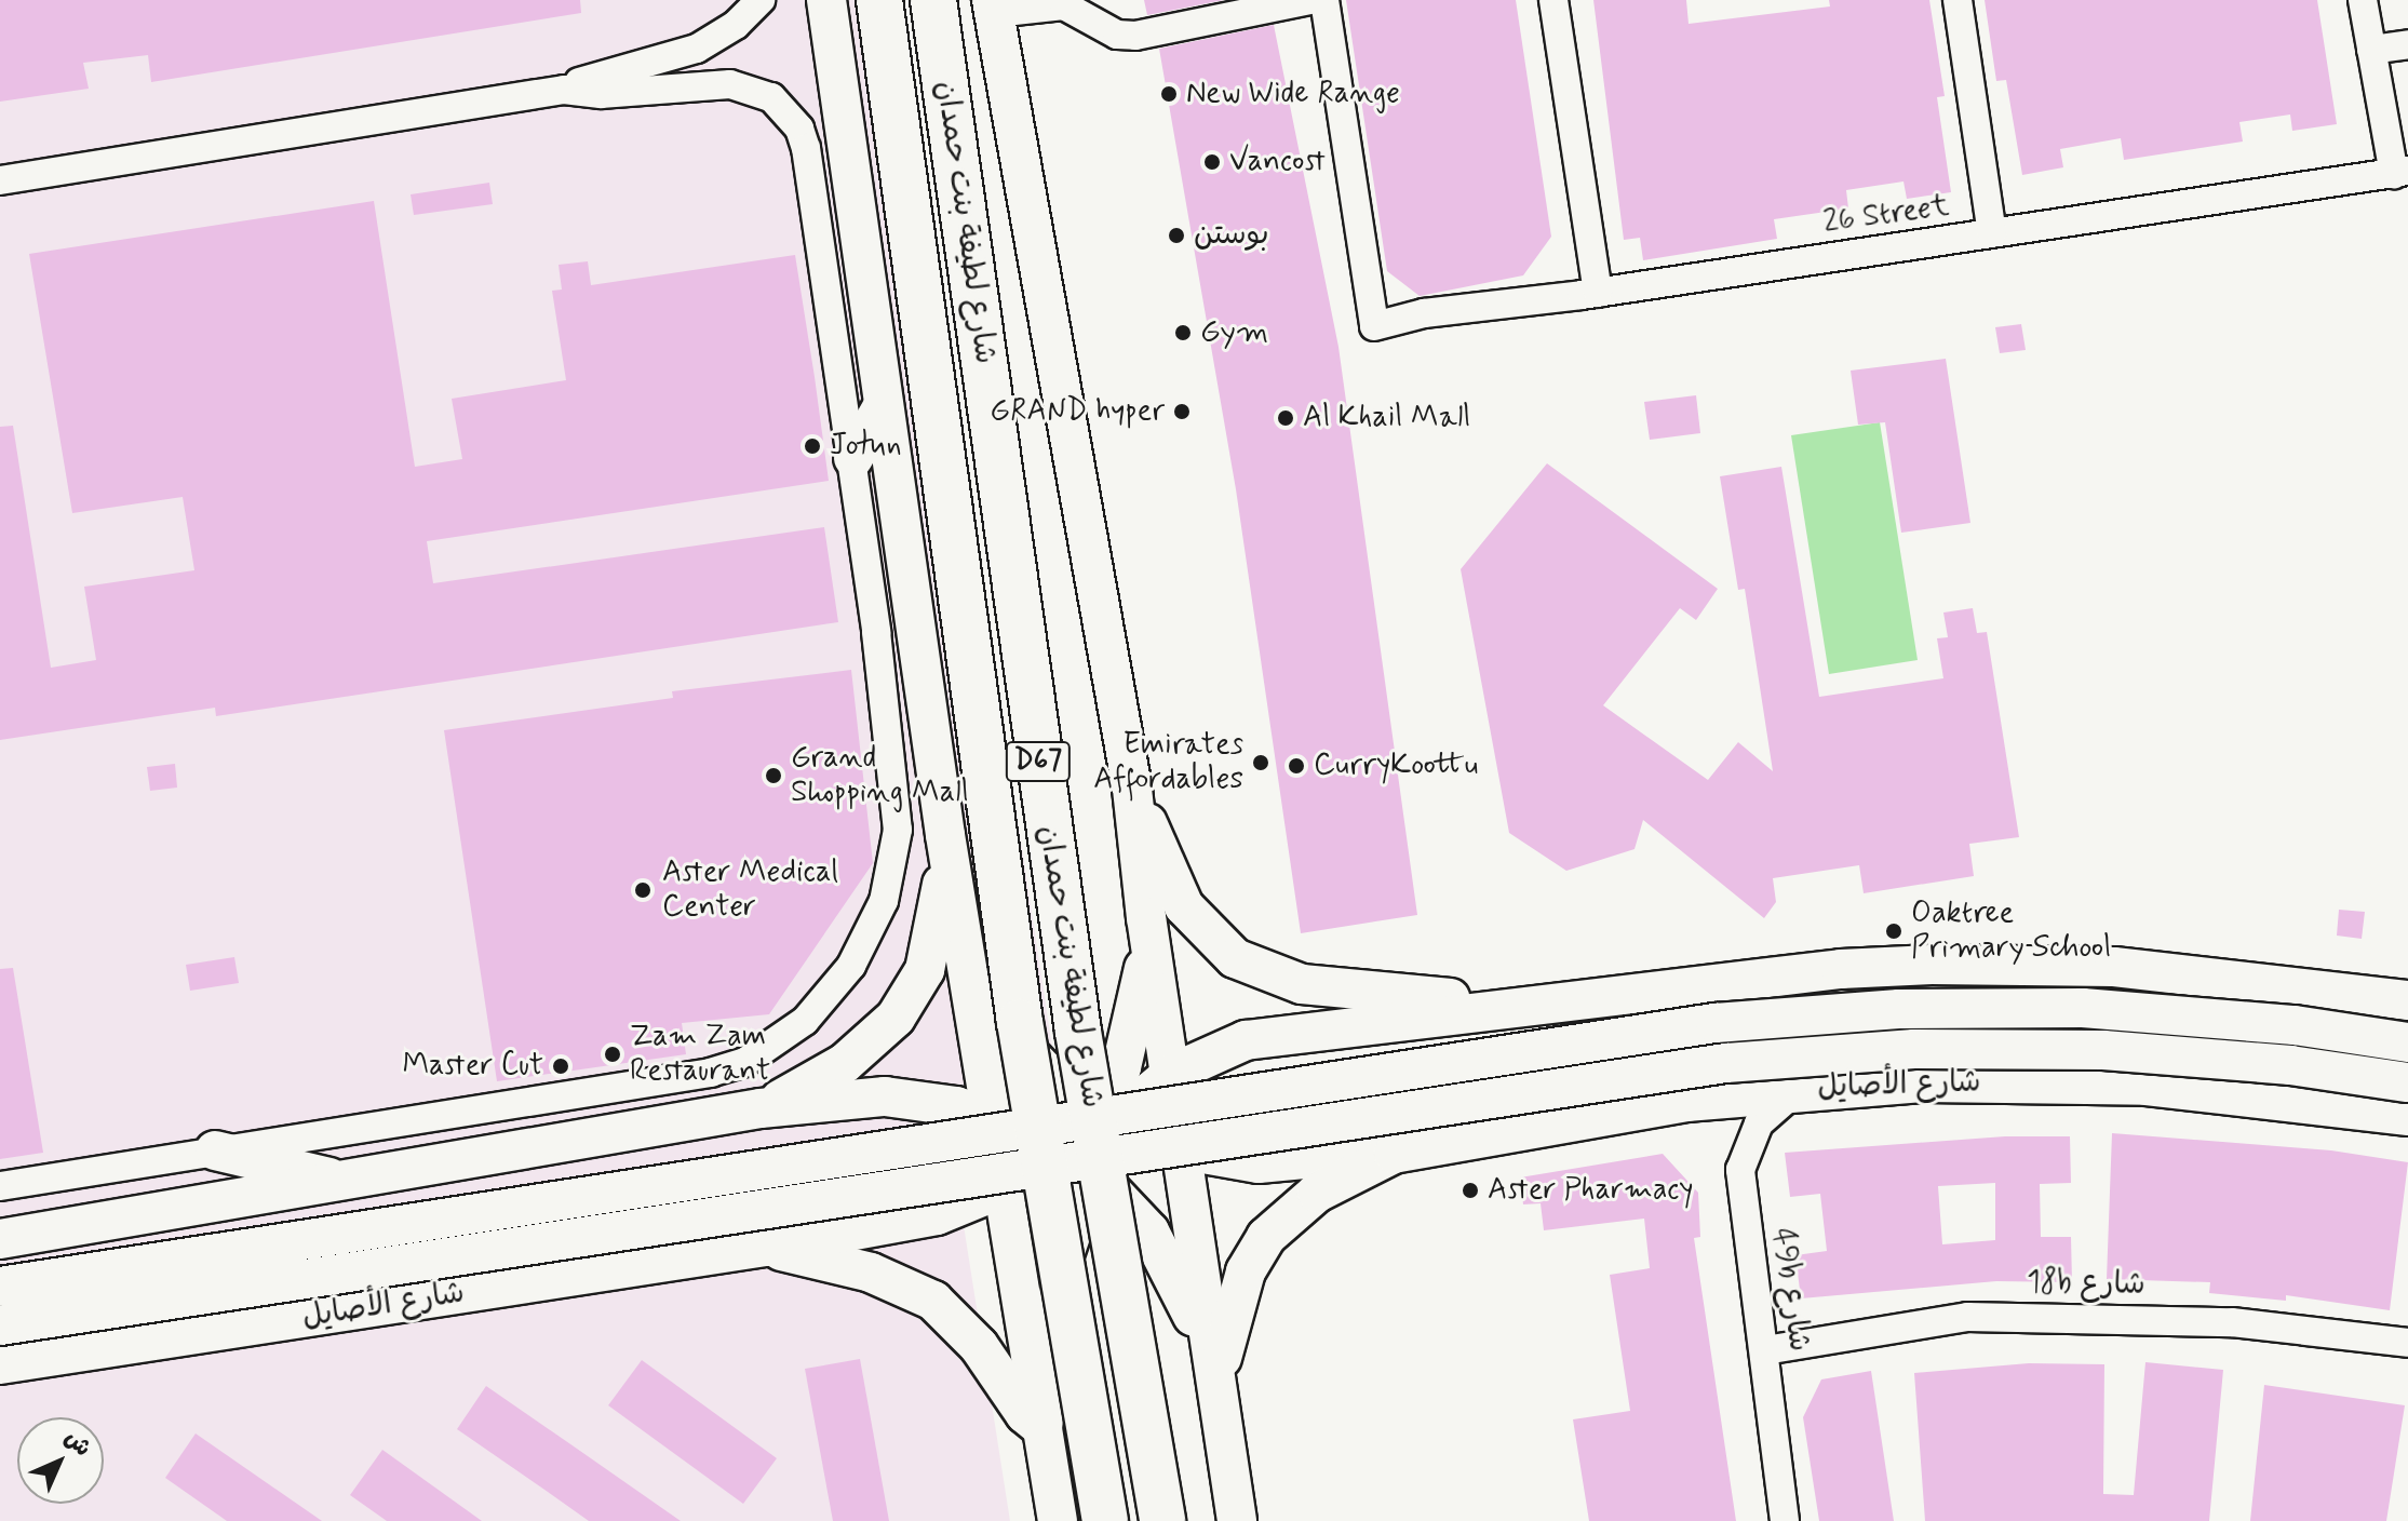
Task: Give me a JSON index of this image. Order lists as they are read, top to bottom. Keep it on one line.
{"streets":{"main road":["شارع لطيفة بنت حمدان","D67"],"street":["26 Street","شارع الأصايل","18b شارع","49b شارع"]},"crossings":[["شارع الأصايل","49b شارع"],["18b شارع","49b شارع"]],"places":["New Wide Range","Vancost","بوستن","Gym","GRAND hyper","Al Khail Mall","Jotun","Emirates Affordables","CurryKoottu","Grand Shopping Mall","Aster Medical Center","Oaktree Primary School","Zam Zam Restaurant","Master Cut","Aster Pharmacy"],"north":"top right"}
